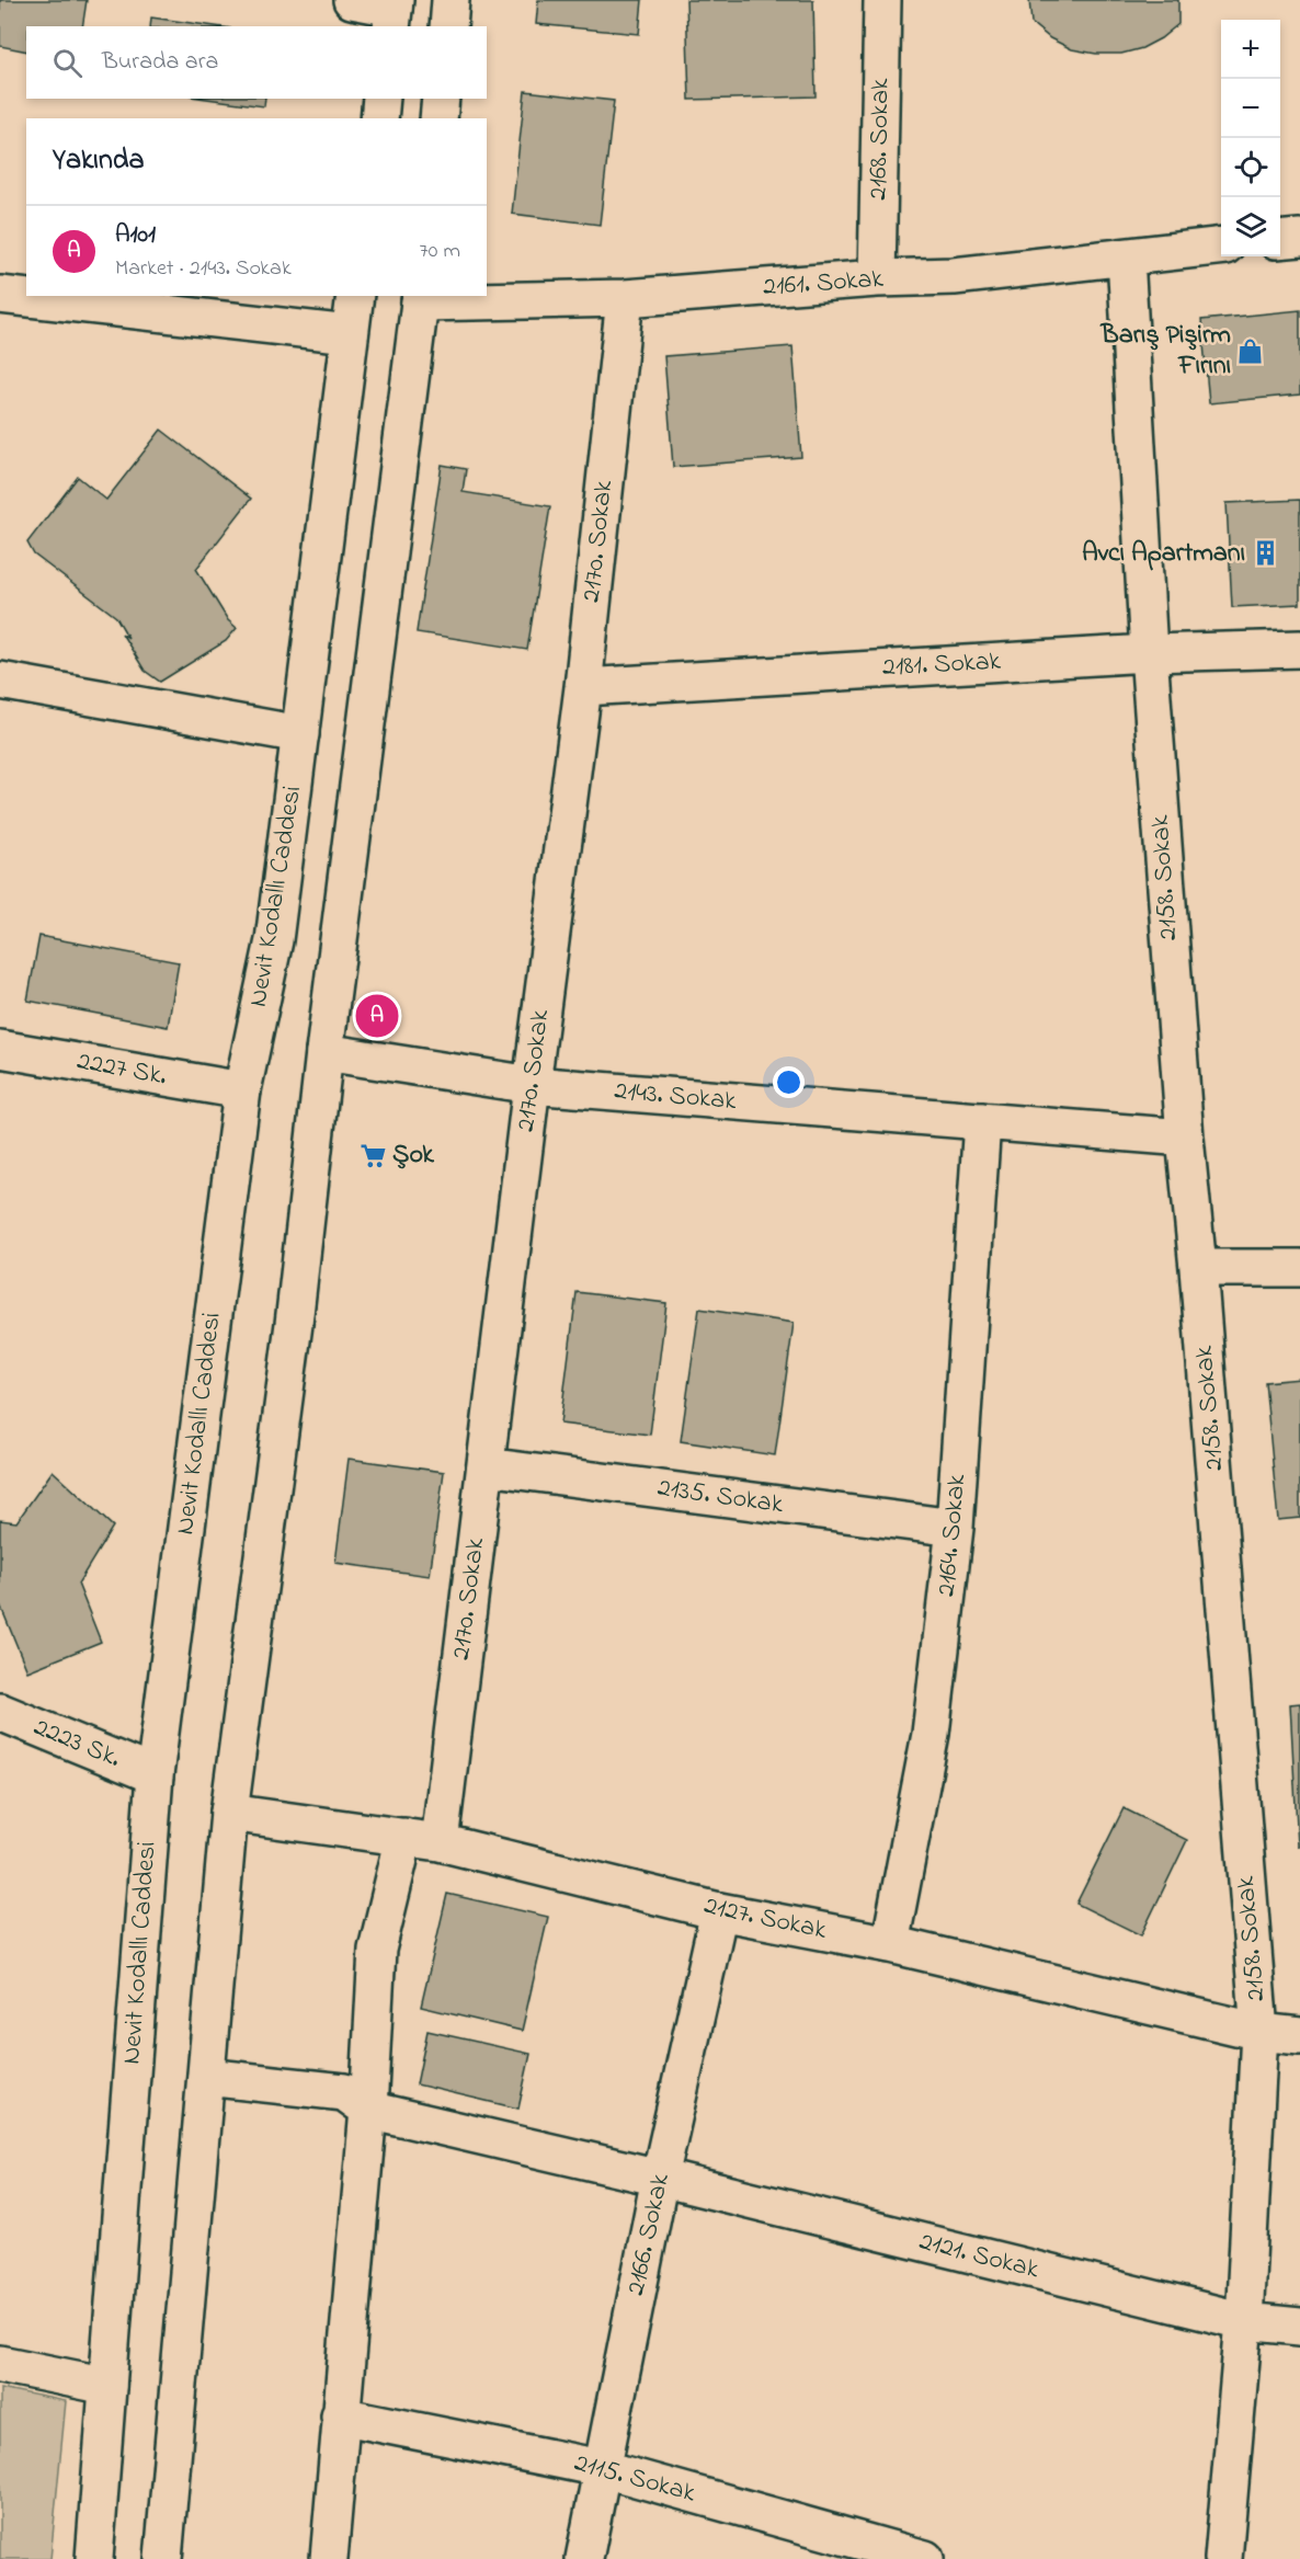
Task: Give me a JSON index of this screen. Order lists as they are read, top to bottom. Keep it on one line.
{"streets":{"street":["2168. Sokak","2161. Sokak","2170. Sokak","2181. Sokak","2158. Sokak","Nevit Kodallı Caddesi","2227 Sk.","2143. Sokak","2135. Sokak","2164. Sokak","2223 Sk.","2127. Sokak","2166. Sokak","2121. Sokak","2115. Sokak"]},"crossings":[["2168. Sokak","2161. Sokak"],["2161. Sokak","2170. Sokak"],["2161. Sokak","2158. Sokak"],["2170. Sokak","2181. Sokak"],["2170. Sokak","2143. Sokak"],["2170. Sokak","2135. Sokak"],["2170. Sokak","2127. Sokak"],["2181. Sokak","2158. Sokak"],["2158. Sokak","2143. Sokak"],["2158. Sokak","2127. Sokak"],["2158. Sokak","2121. Sokak"],["Nevit Kodallı Caddesi","2227 Sk."],["Nevit Kodallı Caddesi","2223 Sk."],["2143. Sokak","2164. Sokak"],["2135. Sokak","2164. Sokak"],["2164. Sokak","2127. Sokak"],["2127. Sokak","2166. Sokak"],["2166. Sokak","2121. Sokak"],["2166. Sokak","2115. Sokak"]],"places":{"shop":["Barış Pişirm Fırını"],"building":["Avcı Apartmanı"],"supermarket":["Şok"]},"page":{"map_buttons":["+","−"],"search":"Burada ara","heading":"Yakında","list":[{"mark":"A","name":"A101","note":"Market · 2143. Sokak","value":"70 m"}],"pins":"A"}}
